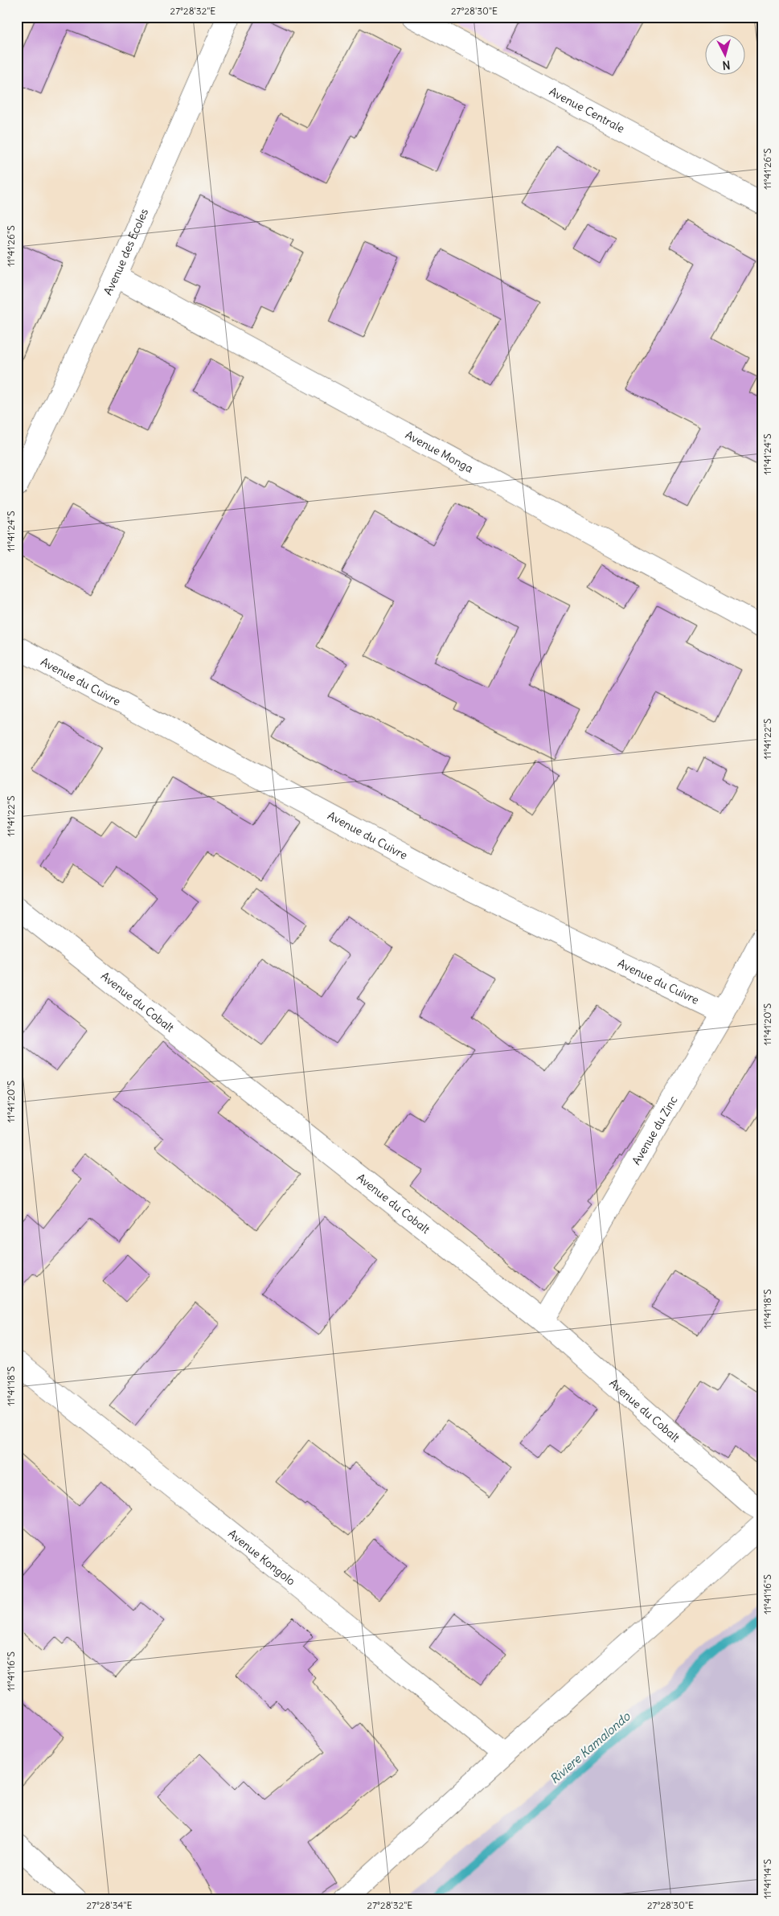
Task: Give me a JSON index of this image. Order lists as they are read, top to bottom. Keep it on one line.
{"streets":{"street":["Avenue Centrale","Avenue des Ecoles","Avenue Monga","Avenue du Cuivre","Avenue du Cobalt","Avenue du Zinc","Avenue Kongolo"]},"crossings":[["Avenue des Ecoles","Avenue Monga"],["Avenue du Cuivre","Avenue du Zinc"],["Avenue du Cobalt","Avenue du Zinc"]],"water":["Riviere Kamalondo"],"north":"bottom","coordinates":["27°28'32\"E","27°28'30\"E","11°41'26\"S","11°41'24\"S","11°41'22\"S","11°41'20\"S","11°41'18\"S","11°41'16\"S","11°41'14\"S","27°28'34\"E"]}
